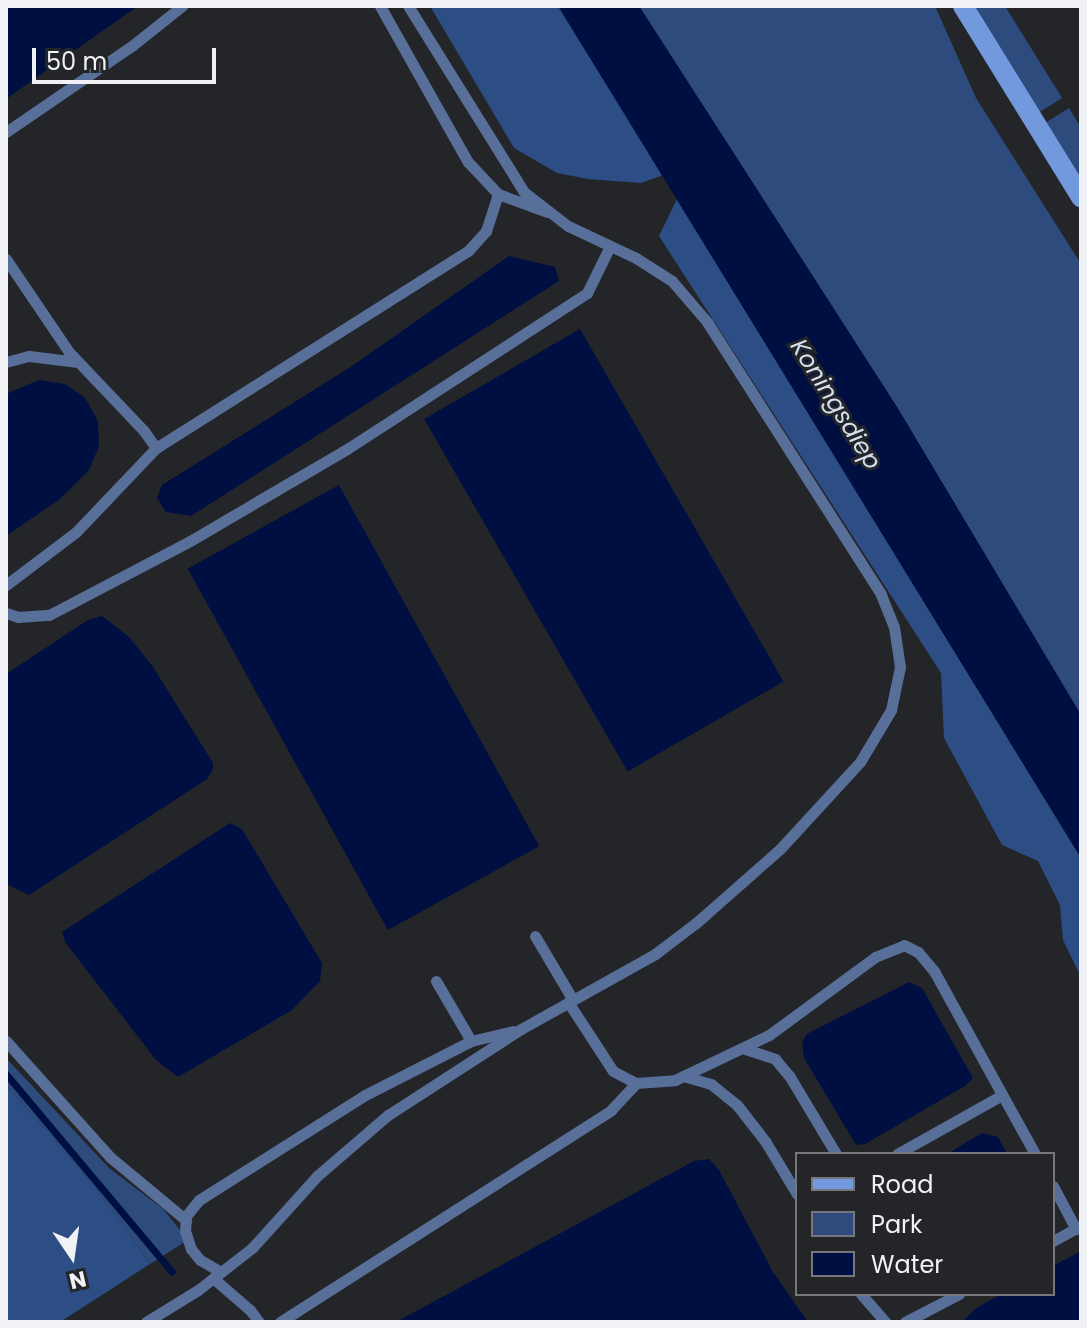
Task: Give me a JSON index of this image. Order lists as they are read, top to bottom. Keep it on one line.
{"water":["Koningsdiep"],"legend":["Road","Park","Water"],"scale_bar":"50 m","north":"bottom"}
